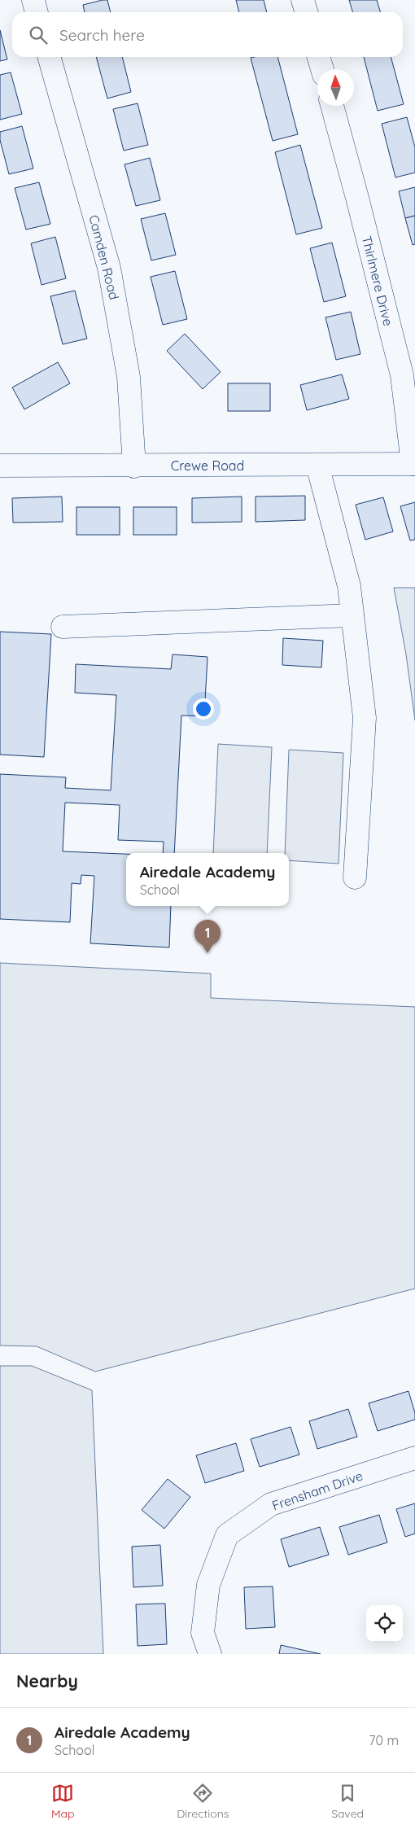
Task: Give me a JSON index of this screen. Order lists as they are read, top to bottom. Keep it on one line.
{"streets":{"street":["Camden Road","Thirlmere Drive","Crewe Road","Frensham Drive"]},"crossings":[["Camden Road","Crewe Road"],["Thirlmere Drive","Crewe Road"]],"north":"top","page":{"search":"Search here","popup":["Airedale Academy","School"],"pins":"1","heading":"Nearby","list":[{"mark":"1","name":"Airedale Academy","note":"School","value":"70 m"}],"nav":["Map","Directions","Saved"]}}
